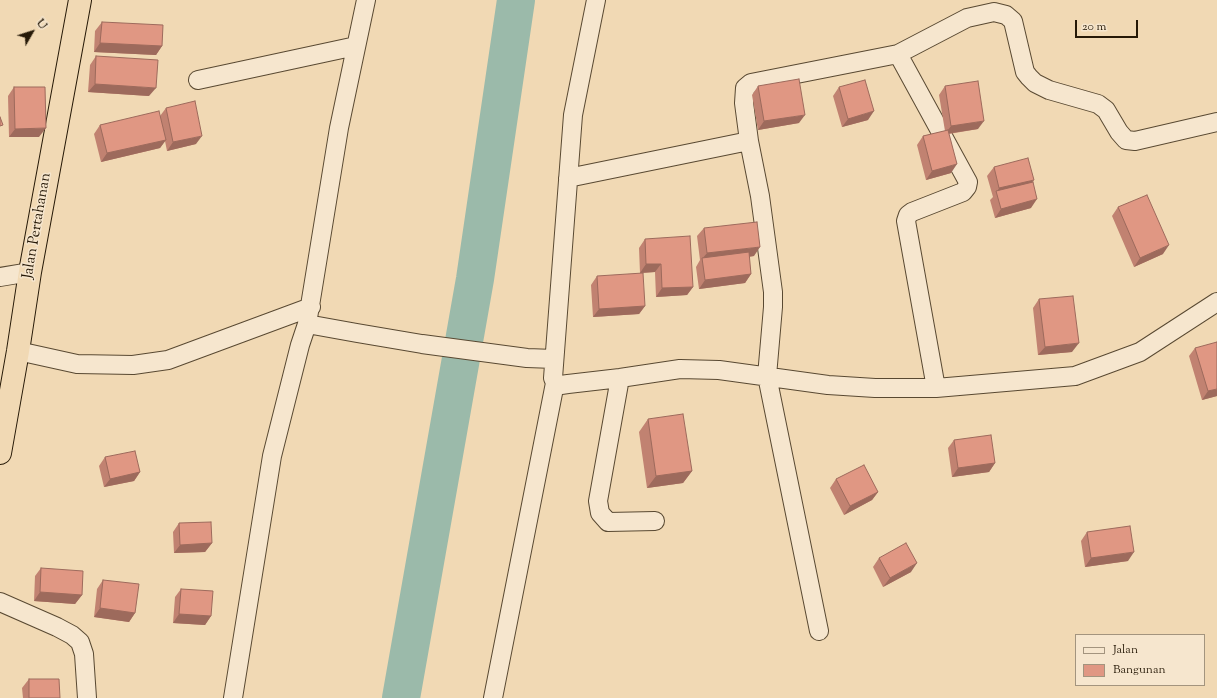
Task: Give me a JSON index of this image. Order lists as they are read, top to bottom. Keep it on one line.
{"streets":{"highway":["Jalan Pertahanan"]},"legend":["Jalan","Bangunan"],"scale_bar":"20 m","north":"top right"}
